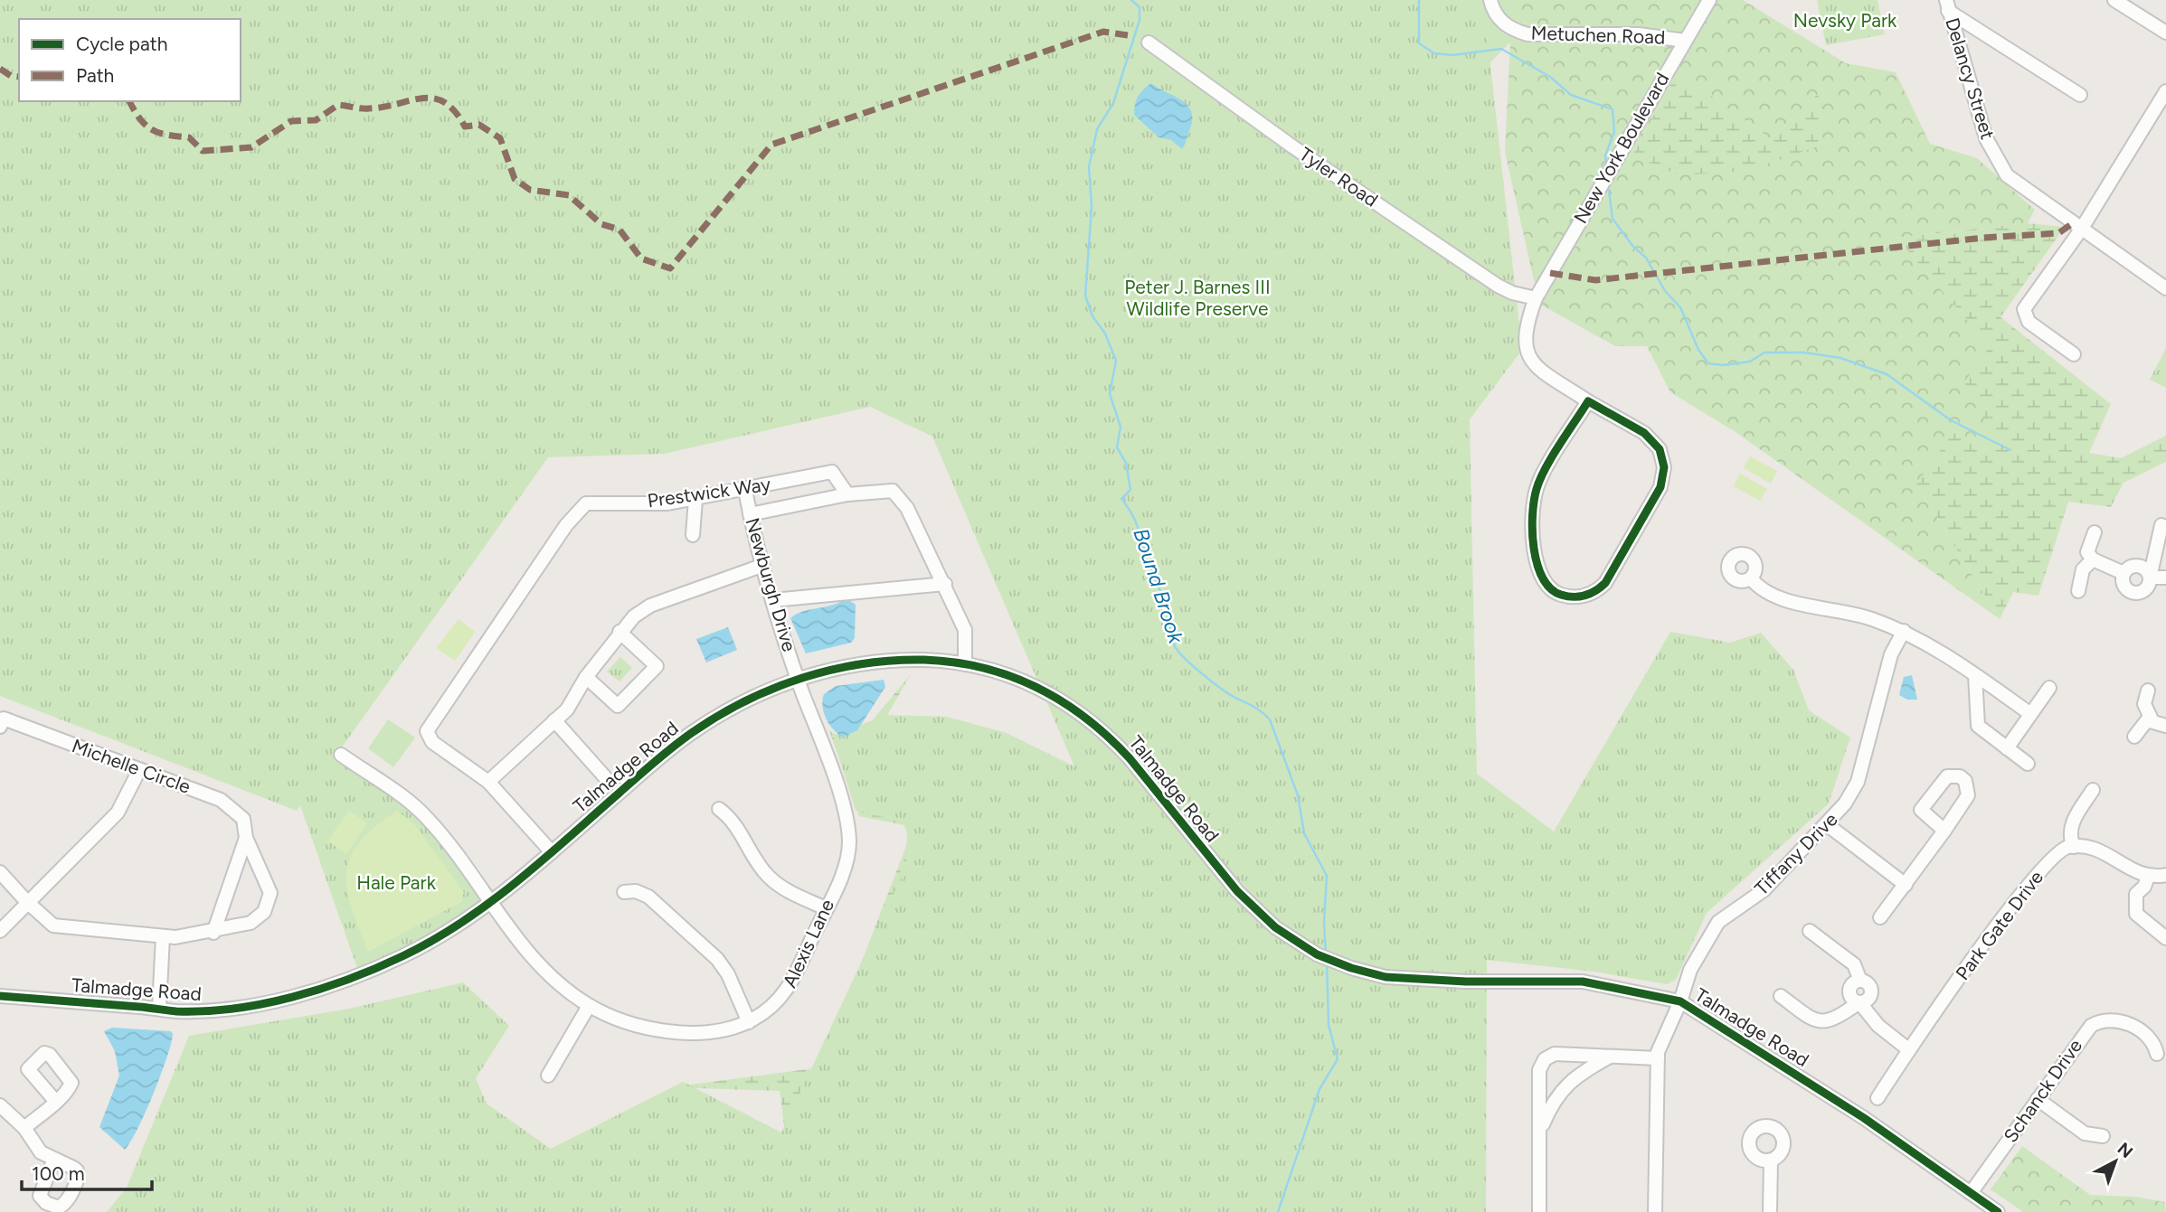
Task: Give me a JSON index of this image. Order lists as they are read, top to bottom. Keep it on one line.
{"streets":{"street":["Metuchen Road","Delancy Street","New York Boulevard","Tyler Road","Prestwick Way","Newburgh Drive","Michelle Circle","Talmadge Road","Tiffany Drive","Park Gate Drive","Alexis Lane","Schanck Drive"]},"crossings":[["Metuchen Road","New York Boulevard"],["New York Boulevard","Tyler Road"],["Prestwick Way","Newburgh Drive"],["Prestwick Way","Talmadge Road"],["Newburgh Drive","Talmadge Road"],["Newburgh Drive","Alexis Lane"],["Talmadge Road","Tiffany Drive"],["Talmadge Road","Alexis Lane"],["Talmadge Road","Schanck Drive"]],"water":["Bound Brook"],"parks":["Nevsky Park","Peter J. Barnes III Wildlife Preserve","Hale Park"],"legend":["Cycle path","Path"],"scale_bar":"100 m","north":"top right"}
